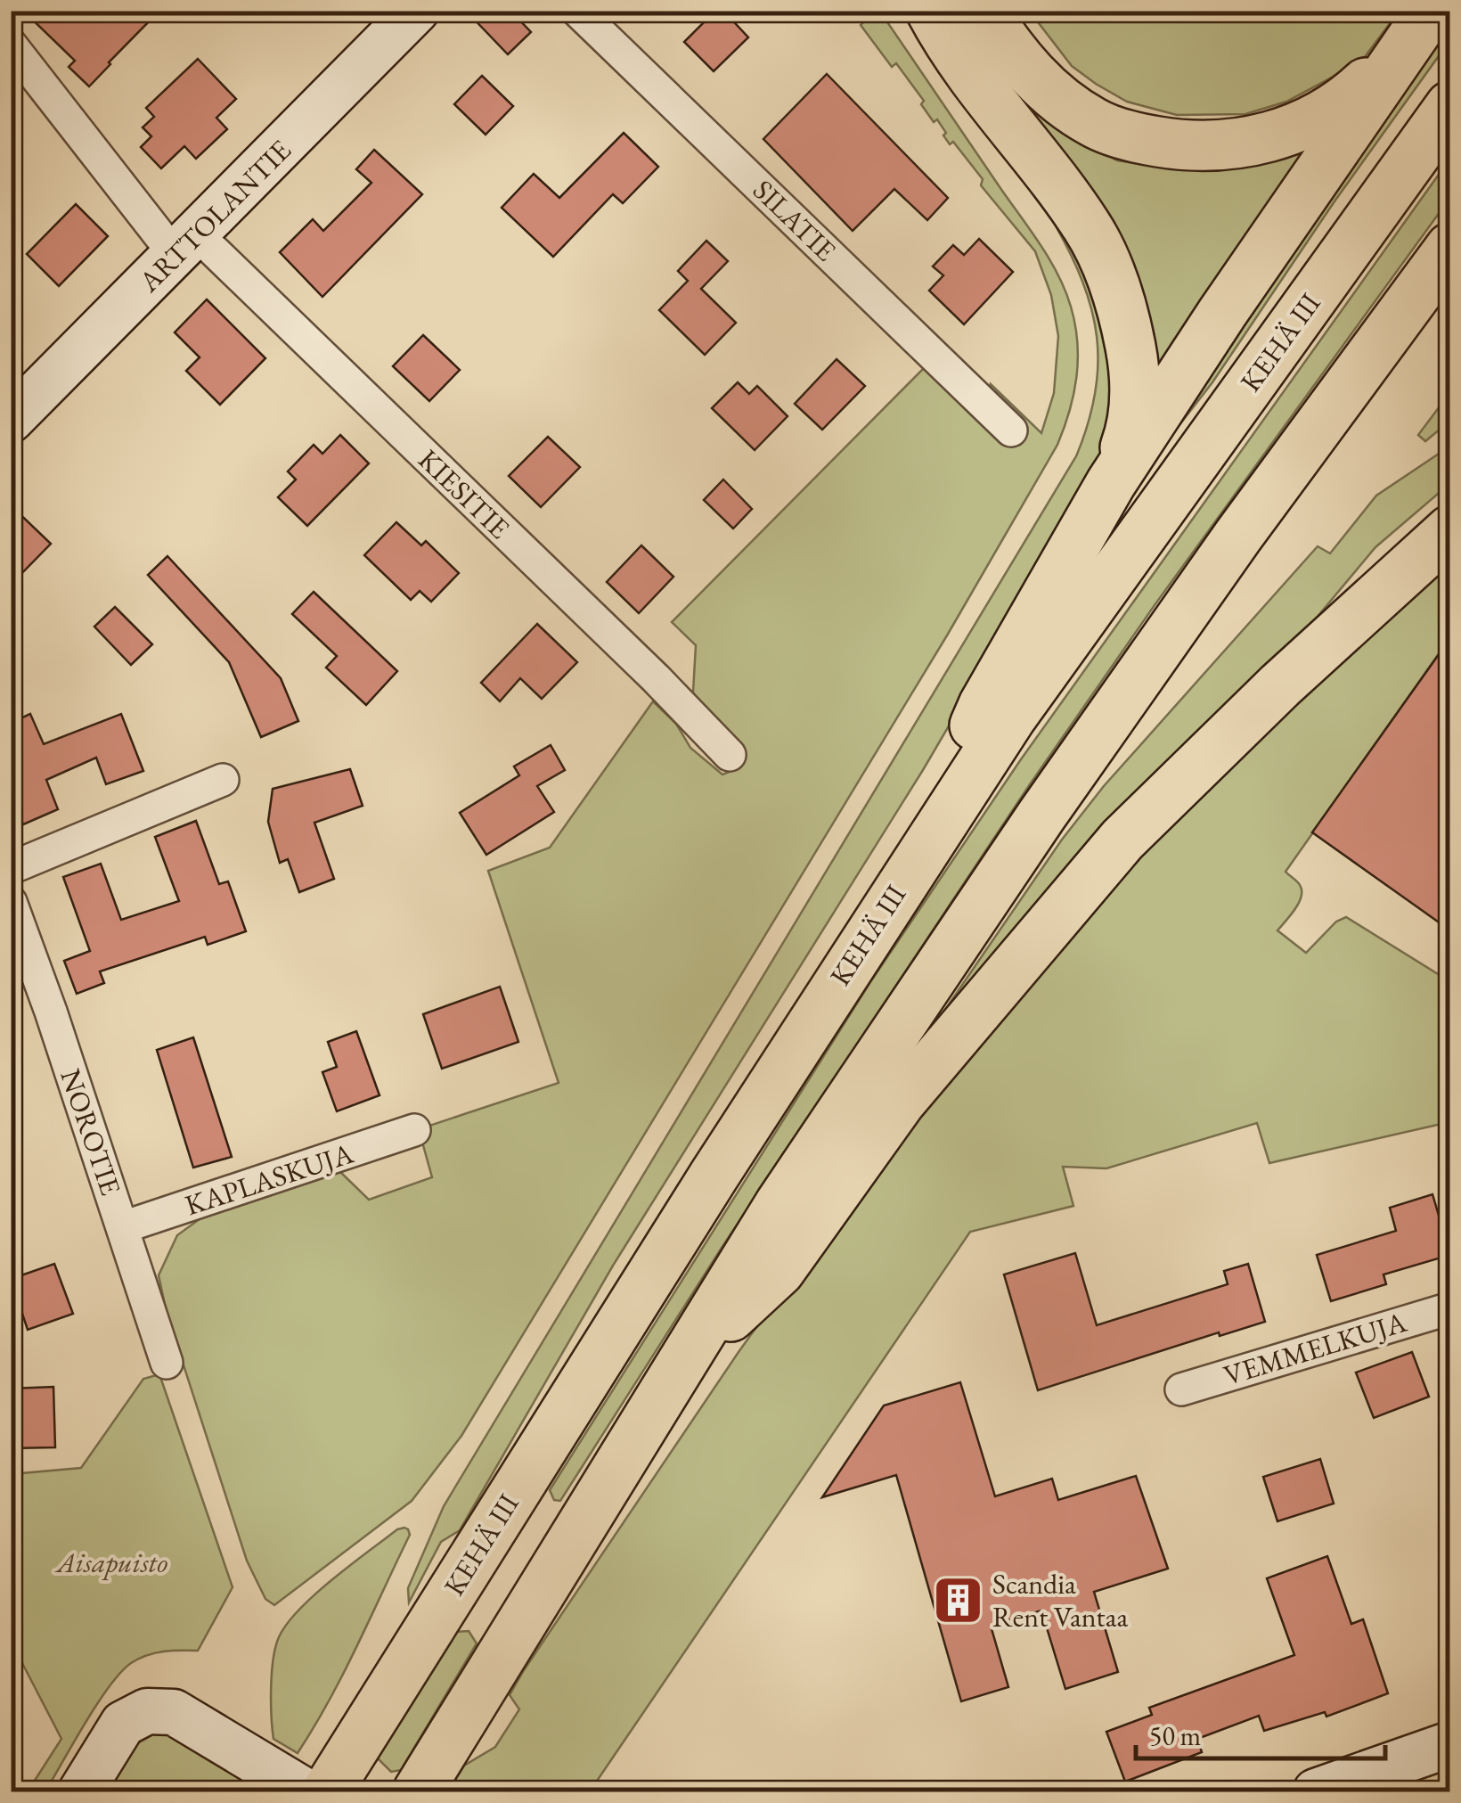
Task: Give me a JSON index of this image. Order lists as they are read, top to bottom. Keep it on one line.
{"streets":{"highway":["KEHÄ III"],"street":["ARTTOLANTIE","SILATIE","KIESITIE","NOROTIE","KAPLASKUJA","VEMMELKUJA"]},"crossings":[["ARTTOLANTIE","KIESITIE"],["NOROTIE","KAPLASKUJA"]],"parks":["Aisapuisto"],"places":{"building":["Scandia Rent Vantaa"]},"scale_bar":"50 m"}
